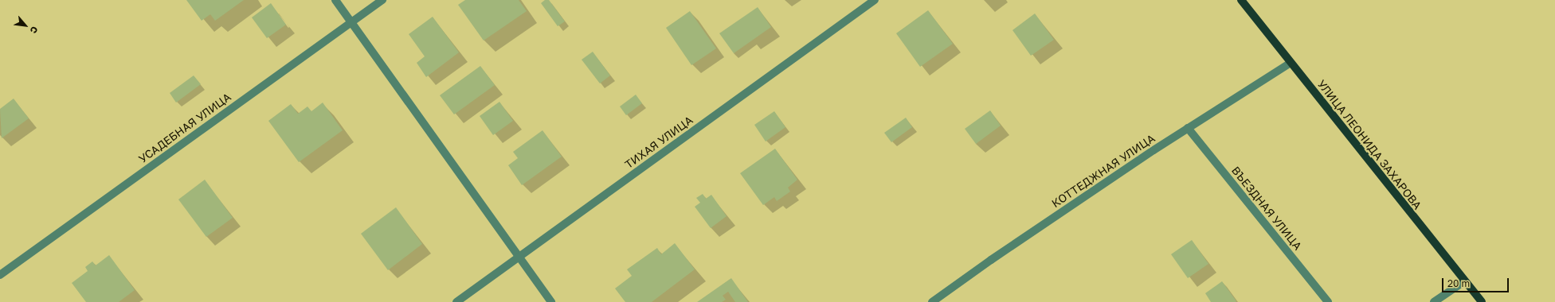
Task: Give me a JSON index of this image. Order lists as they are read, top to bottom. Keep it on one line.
{"streets":{"main road":["УЛИЦА ЛЕОНИДА ЗАХАРОВА"],"street":["УСАДЕБНАЯ УЛИЦА","ТИХАЯ УЛИЦА","КОТТЕДЖНАЯ УЛИЦА","ВЪЕЗДНАЯ УЛИЦА"]},"crossings":[["УЛИЦА ЛЕОНИДА ЗАХАРОВА","КОТТЕДЖНАЯ УЛИЦА"],["КОТТЕДЖНАЯ УЛИЦА","ВЪЕЗДНАЯ УЛИЦА"]],"scale_bar":"20 m","north":"bottom right"}
